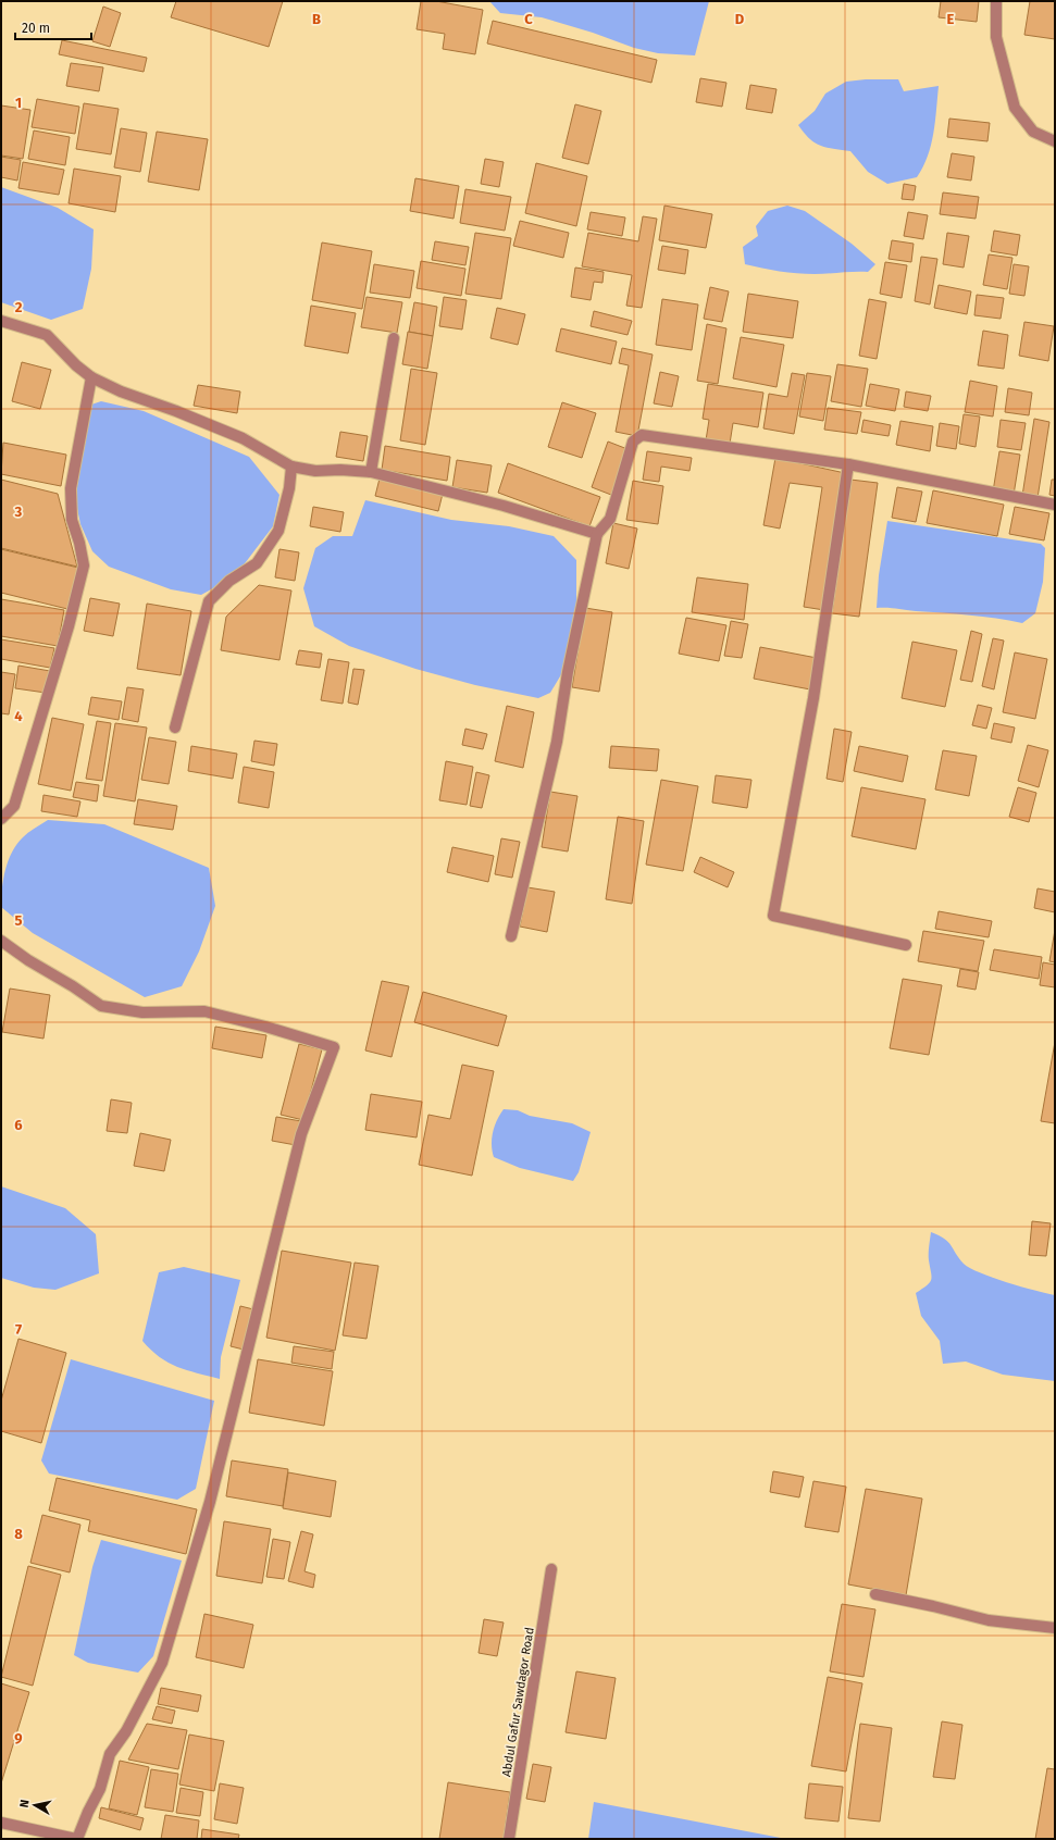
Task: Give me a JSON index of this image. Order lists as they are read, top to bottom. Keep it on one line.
{"streets":{"street":["Abdul Gafur Sawdagor Road"]},"scale_bar":"20 m","north":"left","grid":{"columns":["B","C","D","E"],"rows":["1","2","3","4","5","6","7","8","9"]}}
